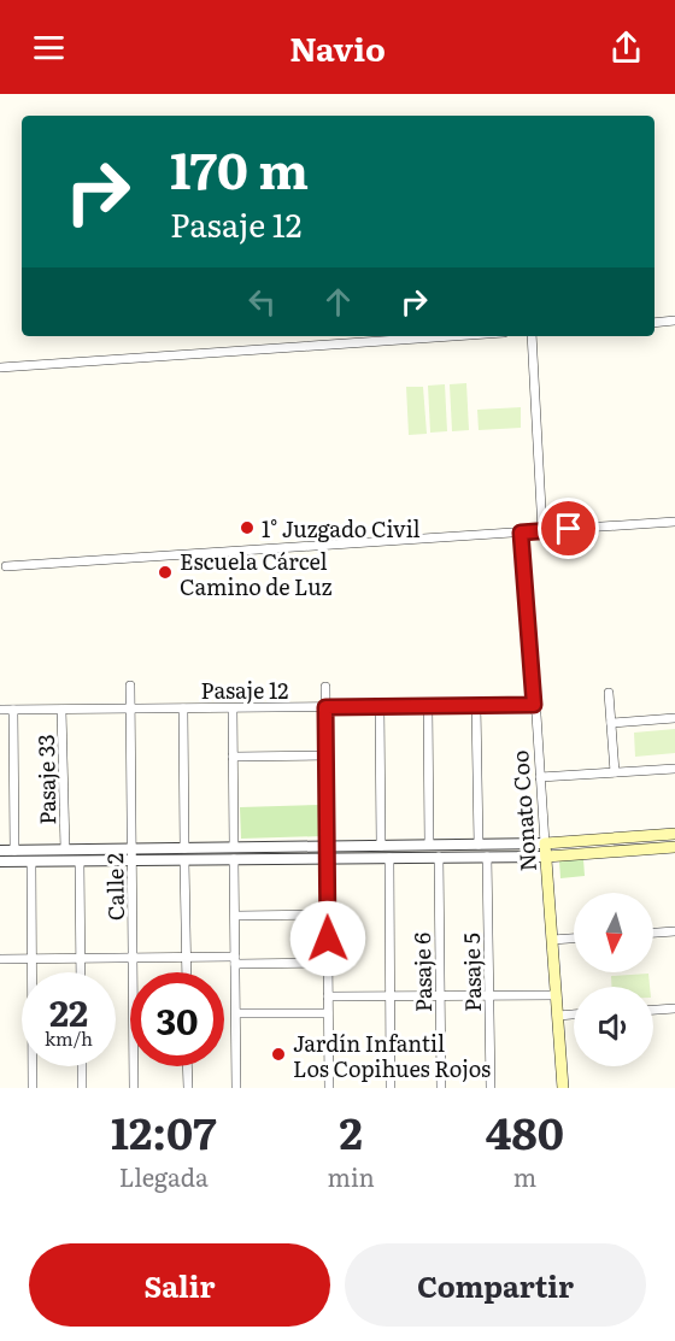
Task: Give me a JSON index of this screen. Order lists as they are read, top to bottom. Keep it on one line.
{"streets":{"main road":["Nonato Coo"],"street":["Pasaje 12","Pasaje 33","Calle 2","Pasaje 6","Pasaje 5"]},"crossings":[["Pasaje 12","Pasaje 33"],["Pasaje 12","Nonato Coo"],["Pasaje 12","Calle 2"]],"places":["1° Juzgado Civil","Escuela Cárcel Camino de Luz","Jardín Infantil Los Copihues Rojos"],"north":"bottom","page":{"header":"Navio","turn":["170 m","Pasaje 12"],"speed":"22 km/h","limit":"30","eta":["12:07","Llegada","2","min","480","m"],"buttons":["Salir","Compartir"]}}
